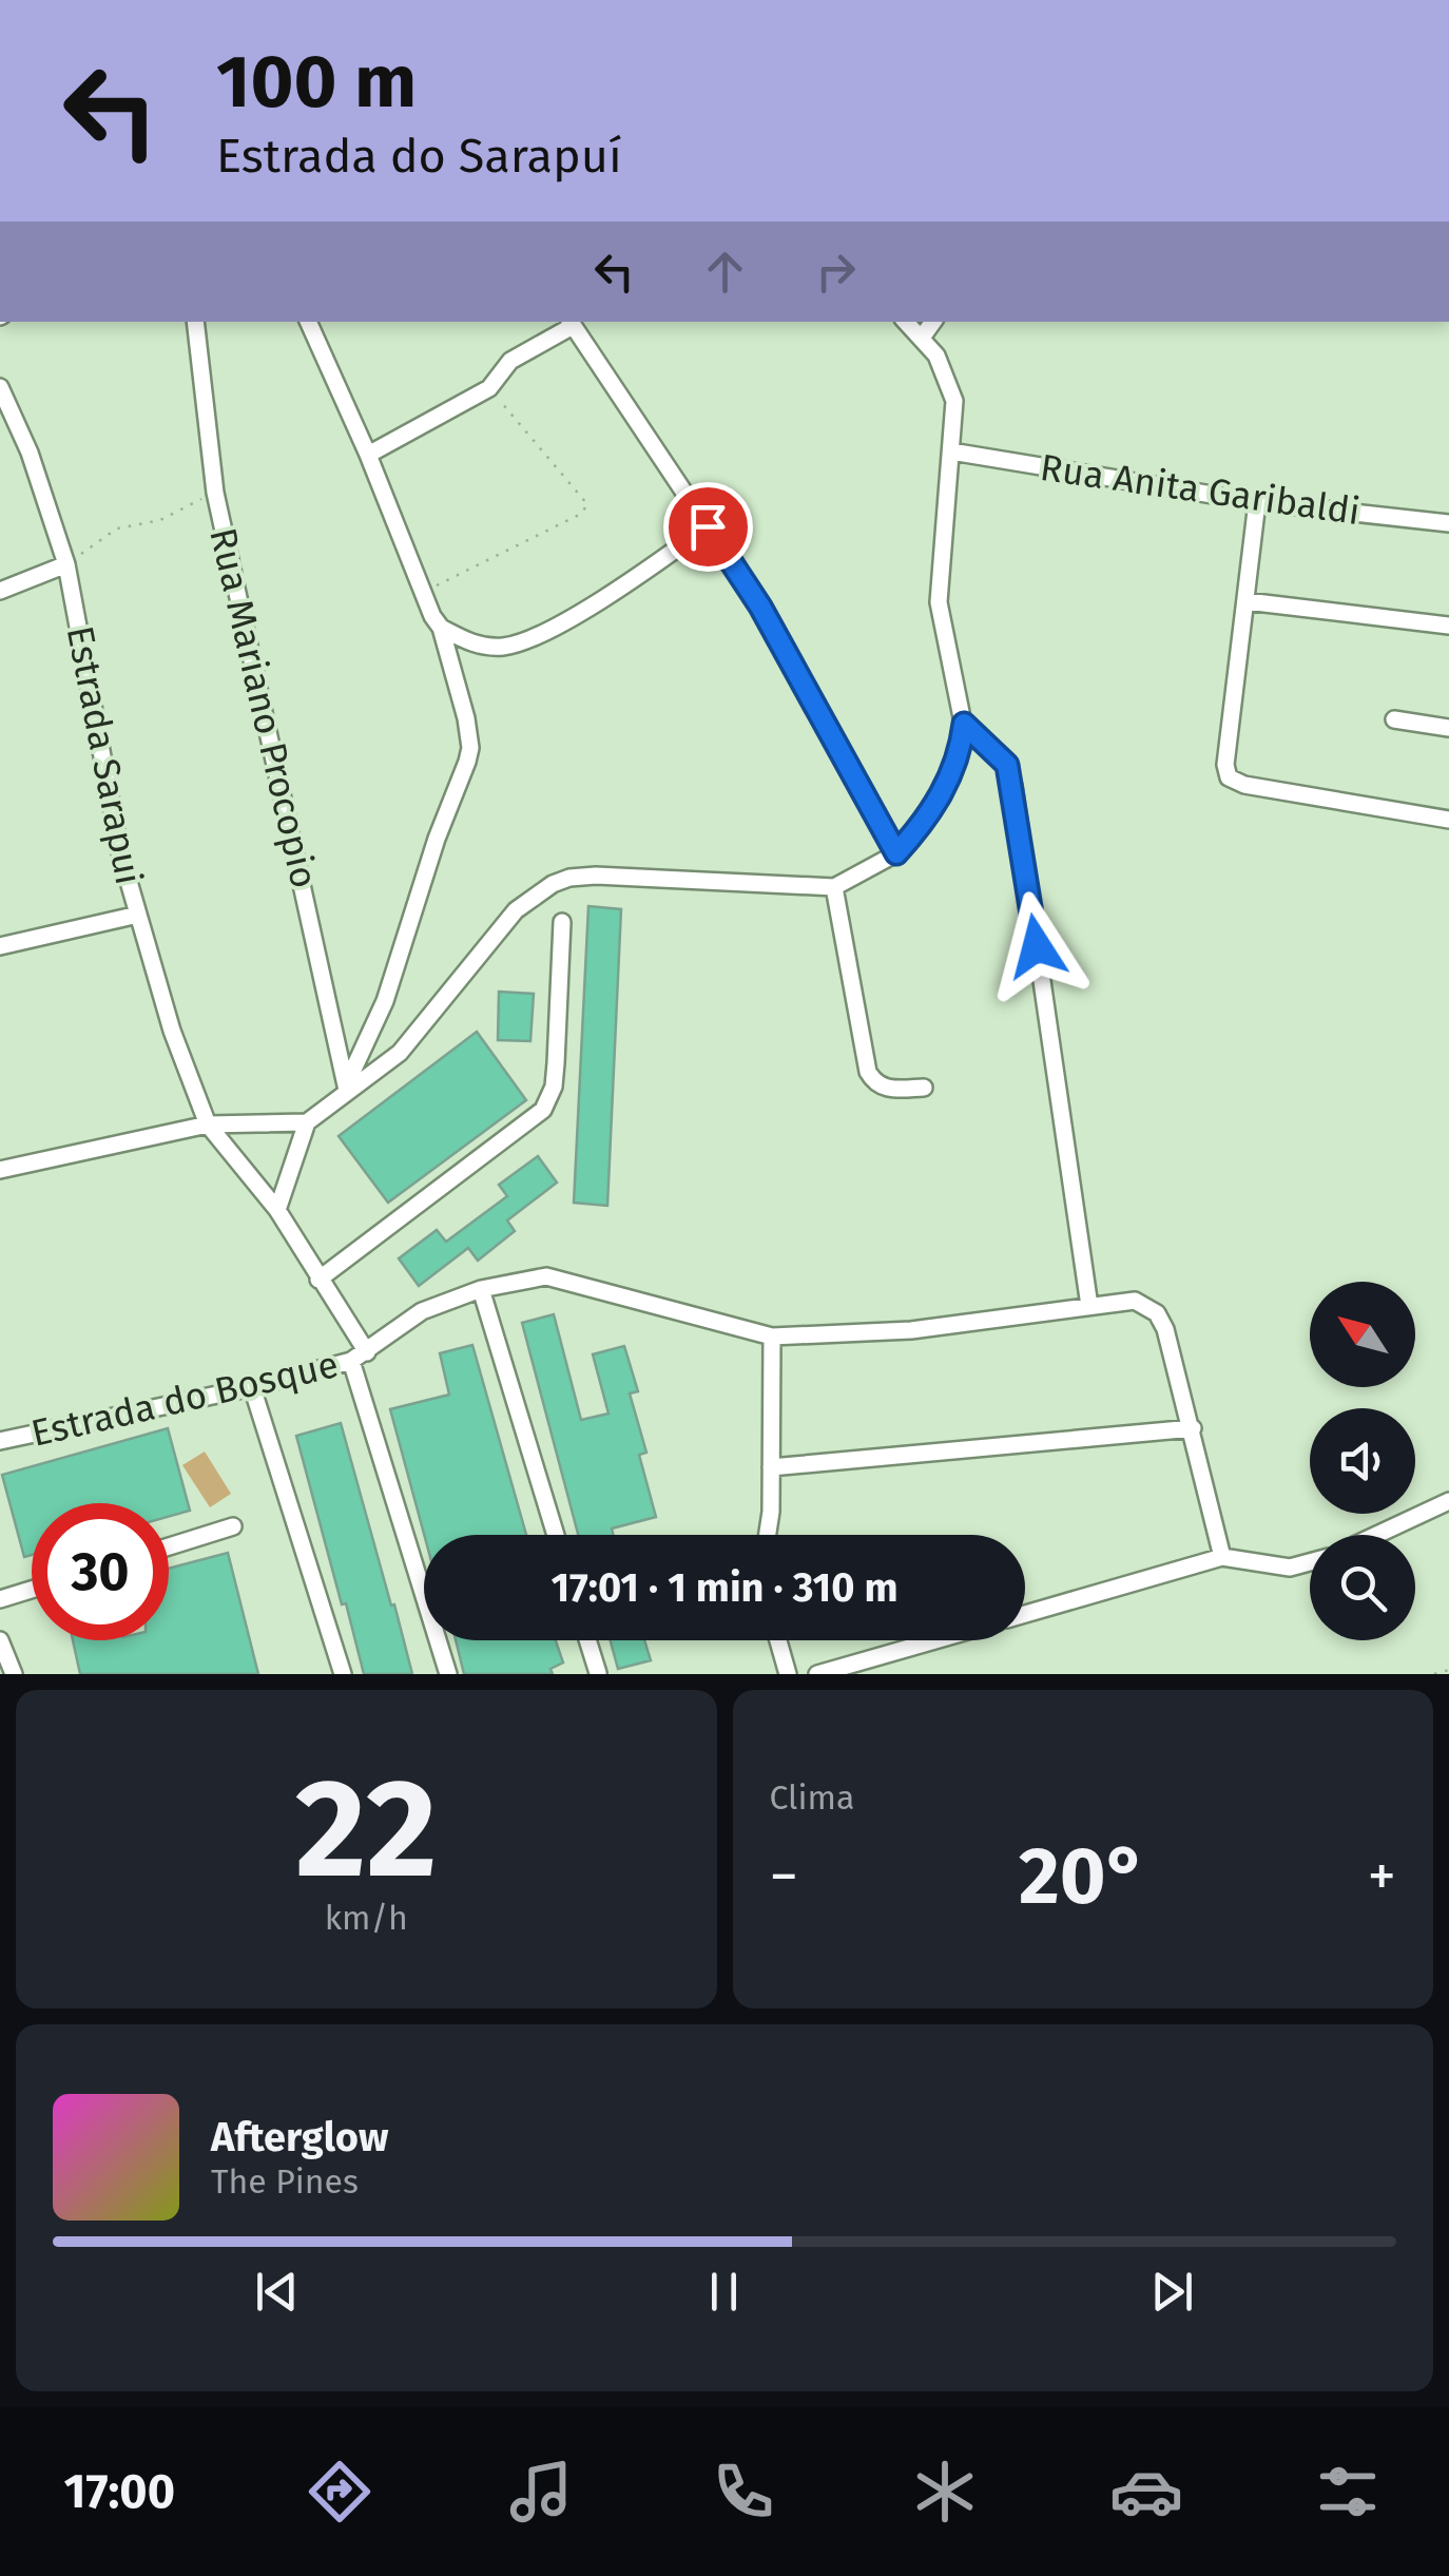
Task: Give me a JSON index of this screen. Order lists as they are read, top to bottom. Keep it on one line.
{"streets":{"street":["Rua Anita Garibaldi","Rua Mariano Procopio","Estrada Sarapui","Estrada do Bosque"]},"crossings":[["Estrada Sarapui","Estrada do Bosque"]],"north":"top left","page":{"turn":["100 m","Estrada do Sarapuí"],"limit":"30","trip":"17:01 · 1 min · 310 m","tile":[["22","km/h"],"Clima"],"heat":["−","20°","+"],"song":["Afterglow","The Pines"],"tabs":"17:00"}}
